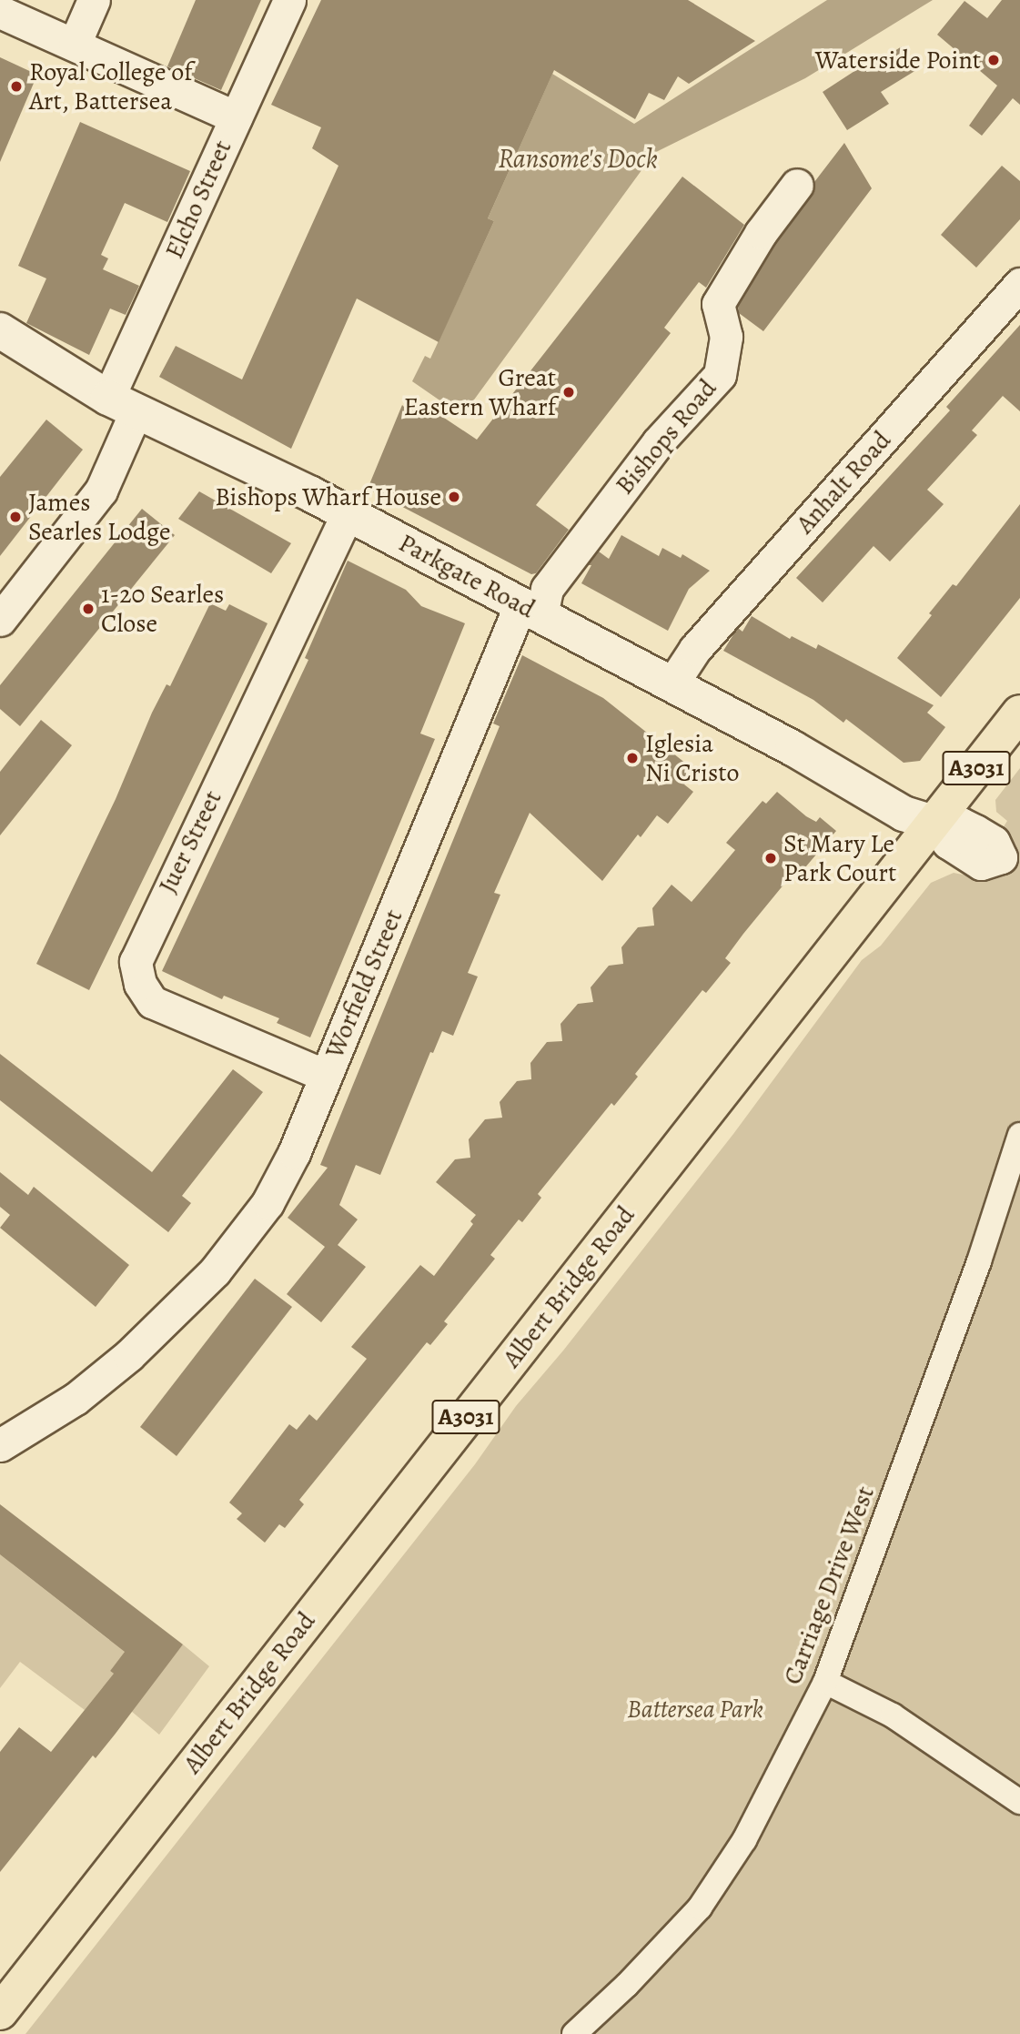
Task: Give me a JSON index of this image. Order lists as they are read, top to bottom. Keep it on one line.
{"streets":{"main road":["A3031","Albert Bridge Road"],"street":["Elcho Street","Bishops Road","Anhalt Road","Parkgate Road","Juer Street","Worfield Street","Carriage Drive West"]},"crossings":[["Elcho Street","Parkgate Road"],["Bishops Road","Parkgate Road"],["Bishops Road","Worfield Street"],["Anhalt Road","Parkgate Road"],["Parkgate Road","Juer Street"],["Parkgate Road","Worfield Street"],["Parkgate Road","Albert Bridge Road"],["Juer Street","Worfield Street"]],"water":["Ransome's Dock"],"parks":["Battersea Park"],"places":["Waterside Point","Royal College of Art, Battersea","Great Eastern Wharf","Bishops Wharf House","James Searles Lodge","1-20 Searles Close","Iglesia Ni Cristo","St Mary Le Park Court"]}
